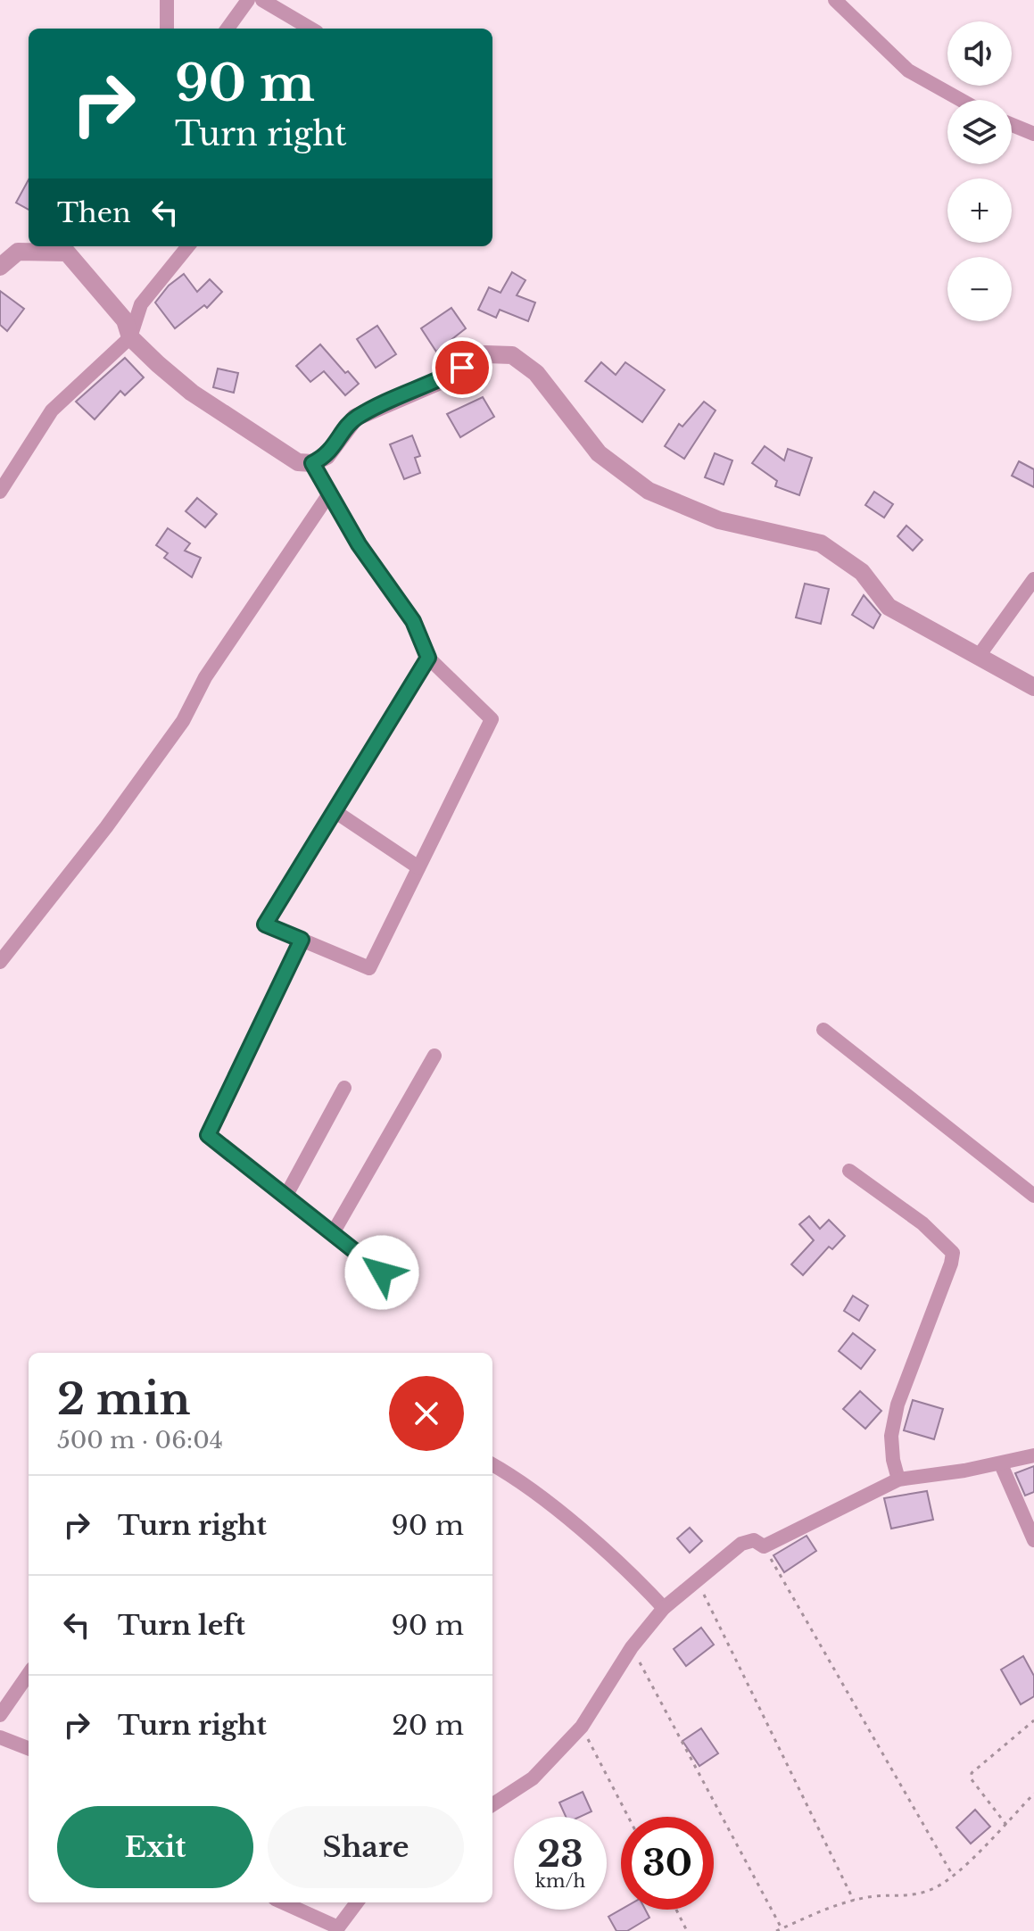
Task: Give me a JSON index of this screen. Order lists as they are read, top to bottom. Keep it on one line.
{"page":{"map_buttons":["+","−"],"turn":["90 m","Turn right"],"then":"Then","heading":["2 min","500 m · 06:04"],"list":[{"name":"Turn right","value":"90 m"},{"name":"Turn left","value":"90 m"},{"name":"Turn right","value":"20 m"}],"buttons":["Exit","Share"],"speed":"23 km/h","limit":"30"}}
